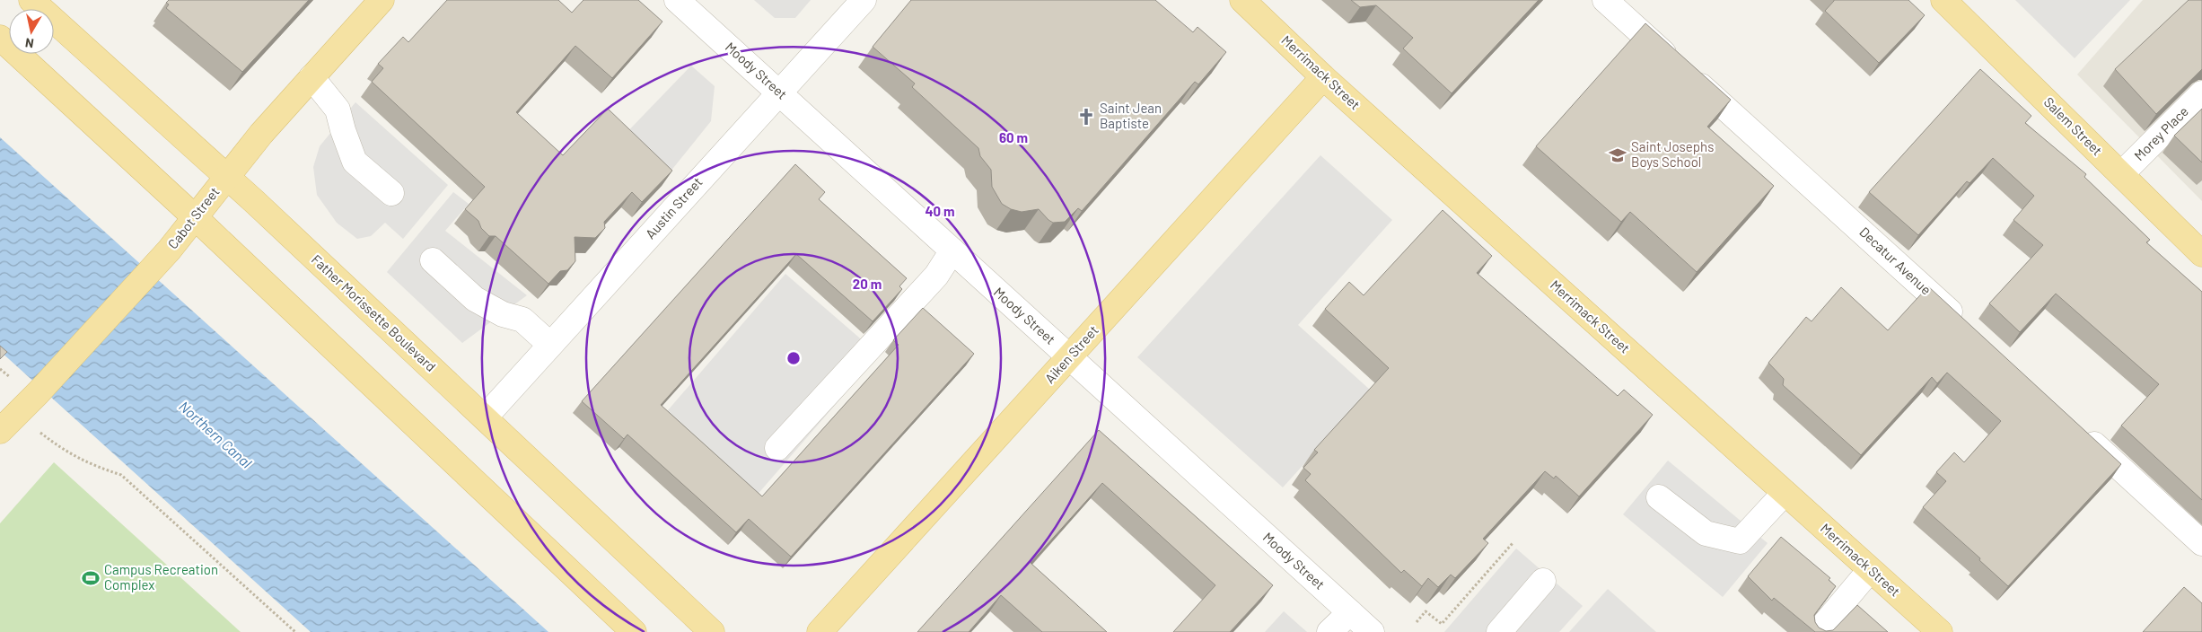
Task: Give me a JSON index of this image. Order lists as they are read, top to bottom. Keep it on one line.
{"streets":{"main road":["Merrimack Street","Salem Street","Cabot Street","Father Morissette Boulevard","Aiken Street"],"street":["Moody Street","Morey Place","Austin Street","Decatur Avenue"]},"crossings":[["Moody Street","Austin Street"],["Moody Street","Aiken Street"],["Merrimack Street","Aiken Street"],["Salem Street","Morey Place"],["Austin Street","Father Morissette Boulevard"],["Cabot Street","Father Morissette Boulevard"]],"water":["Northern Canal"],"places":{"church":["Saint Jean Baptiste"],"school or university":["Saint Josephs Boys School"],"sports":["Campus Recreation Complex"]},"north":"bottom","rings":["60 m","40 m","20 m"]}
